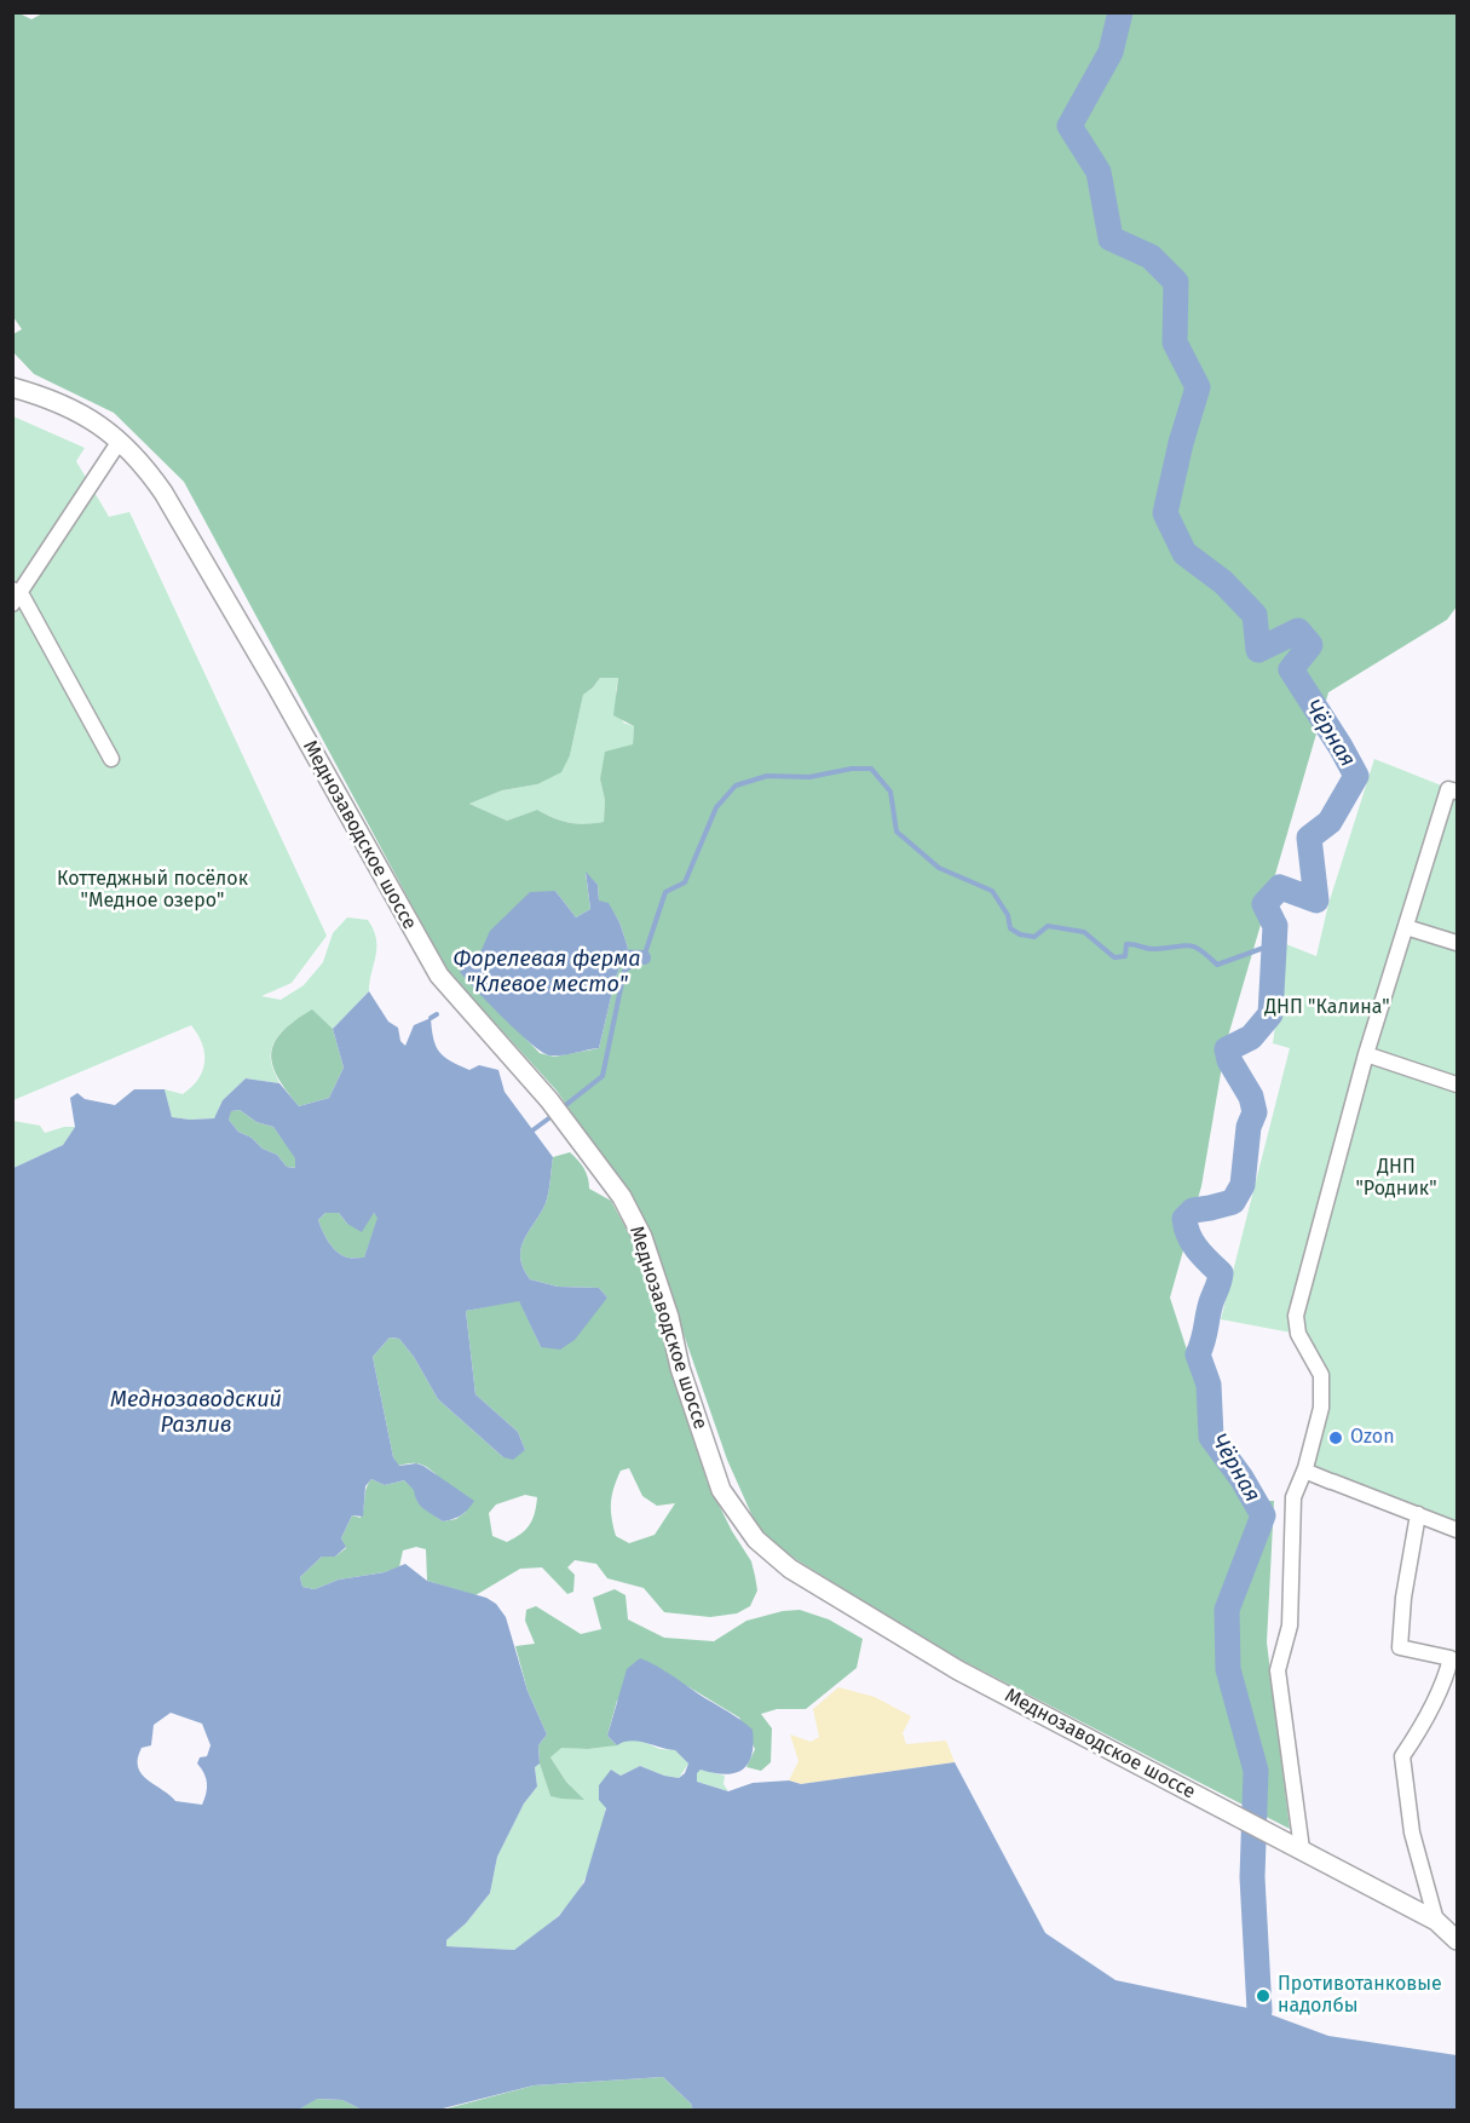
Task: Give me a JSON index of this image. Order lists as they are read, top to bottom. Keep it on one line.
{"streets":{"main road":["Меднозаводское шоссе"]},"water":["Чёрная","Форелевая ферма \"Клевое место\"","Меднозаводский Разлив"],"parks":["Коттеджный посёлок \"Медное озеро\"","ДНП \"Калина\"","ДНП \"Родник\""],"places":["Ozon","Противотанковые надолбы"]}
